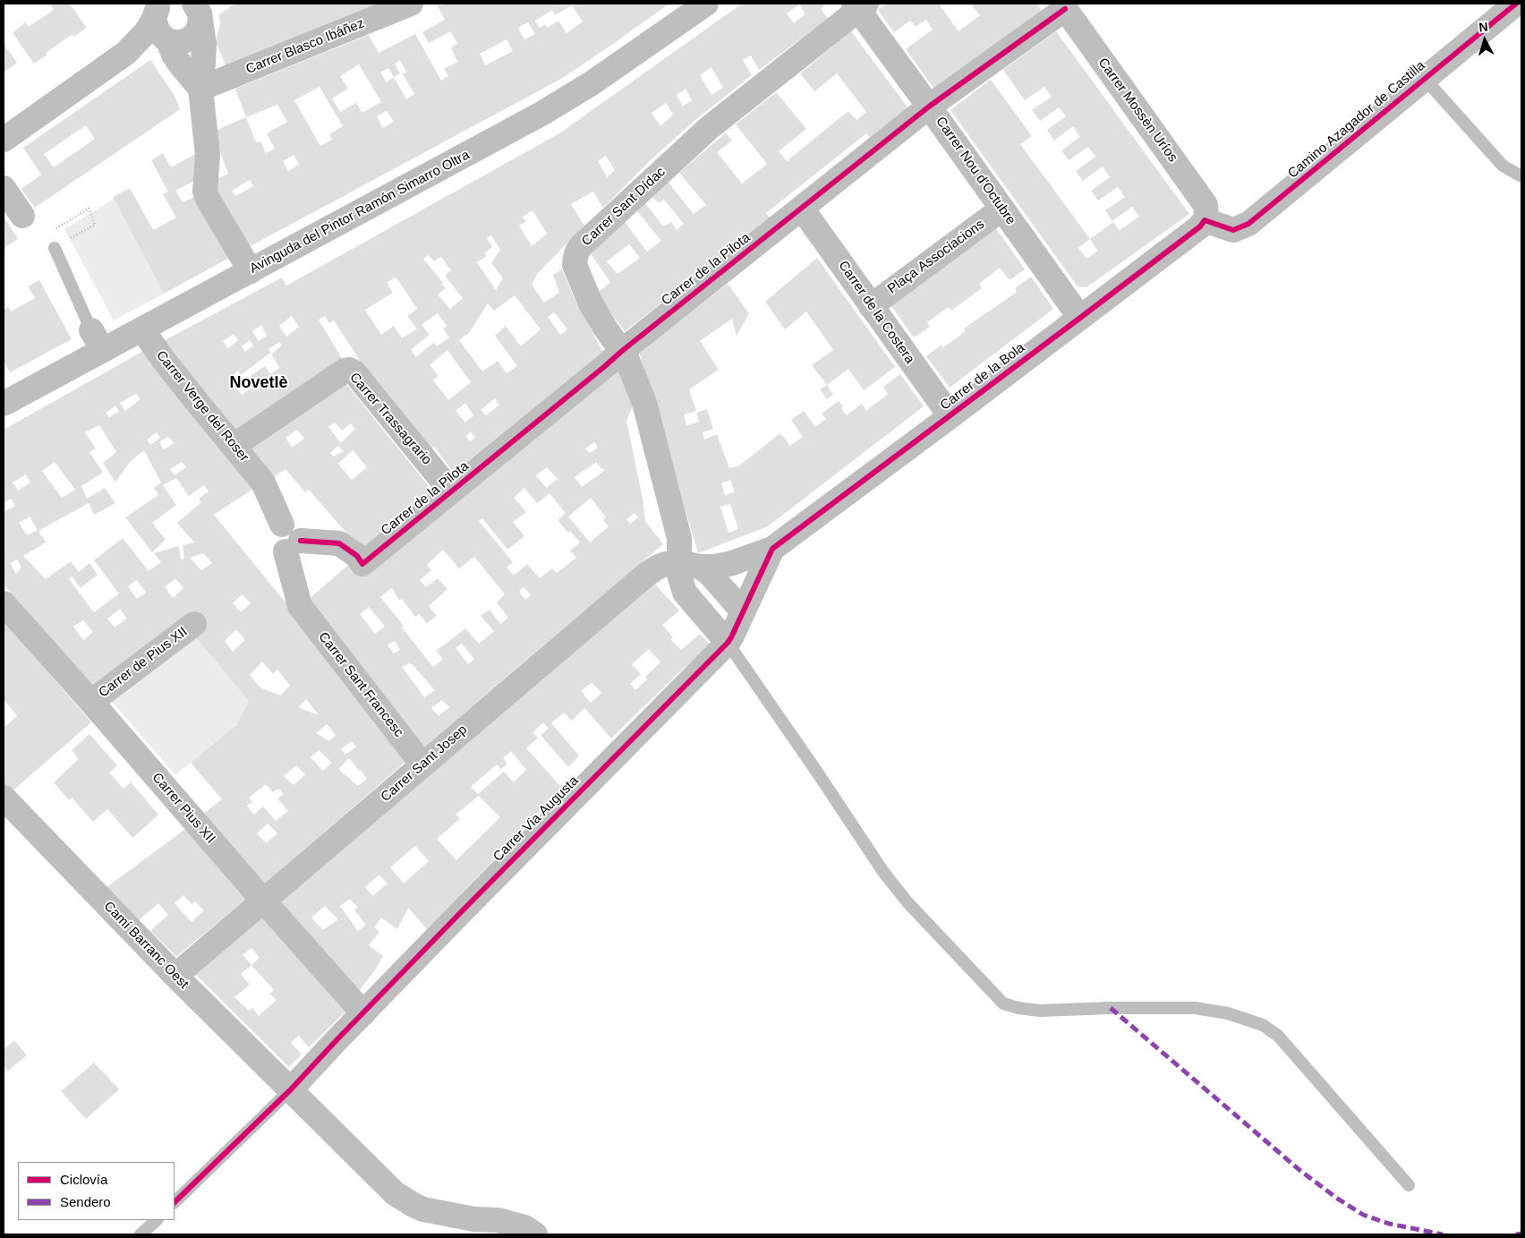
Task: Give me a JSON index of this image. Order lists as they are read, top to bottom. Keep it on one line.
{"streets":{"street":["Carrer Blasco Ibáñez","Carrer Mossèn Uríos","Camino Azagador de Castilla","Carrer Nou d'Octubre","Carrer Sant Dídac","Avinguda del Pintor Ramón Simarro Oltra","Plaça Associacions","Carrer de la Pilota","Carrer de la Costera","Carrer de la Bola","Carrer Verge del Roser","Carrer Trassagrario","Carrer de Pius XII","Carrer Sant Francesc","Carrer Sant Josep","Carrer Pius XII","Carrer Via Augusta","Camí Barranc Oest"]},"crossings":[["Carrer Mossèn Uríos","Camino Azagador de Castilla"],["Carrer Mossèn Uríos","Carrer de la Pilota"],["Carrer Mossèn Uríos","Carrer de la Bola"],["Camino Azagador de Castilla","Carrer de la Bola"],["Carrer Nou d'Octubre","Carrer Sant Dídac"],["Carrer Nou d'Octubre","Plaça Associacions"],["Carrer Nou d'Octubre","Carrer de la Pilota"],["Carrer Nou d'Octubre","Carrer de la Bola"],["Carrer Sant Dídac","Carrer de la Pilota"],["Carrer Sant Dídac","Carrer de la Bola"],["Carrer Sant Dídac","Carrer Sant Josep"],["Carrer Sant Dídac","Carrer Via Augusta"],["Avinguda del Pintor Ramón Simarro Oltra","Carrer Verge del Roser"],["Plaça Associacions","Carrer de la Costera"],["Carrer de la Pilota","Carrer de la Costera"],["Carrer de la Pilota","Carrer Verge del Roser"],["Carrer de la Pilota","Carrer Trassagrario"],["Carrer de la Pilota","Carrer Sant Francesc"],["Carrer de la Costera","Carrer de la Bola"],["Carrer de la Bola","Carrer Sant Josep"],["Carrer de la Bola","Carrer Via Augusta"],["Carrer Verge del Roser","Carrer Trassagrario"],["Carrer Verge del Roser","Carrer Sant Francesc"],["Carrer de Pius XII","Carrer Pius XII"],["Carrer Sant Francesc","Carrer Sant Josep"],["Carrer Sant Josep","Carrer Pius XII"],["Carrer Sant Josep","Camí Barranc Oest"],["Carrer Pius XII","Carrer Via Augusta"],["Carrer Via Augusta","Camí Barranc Oest"]],"districts":["Novetlè"],"legend":["Ciclovía","Sendero"],"north":"top"}
